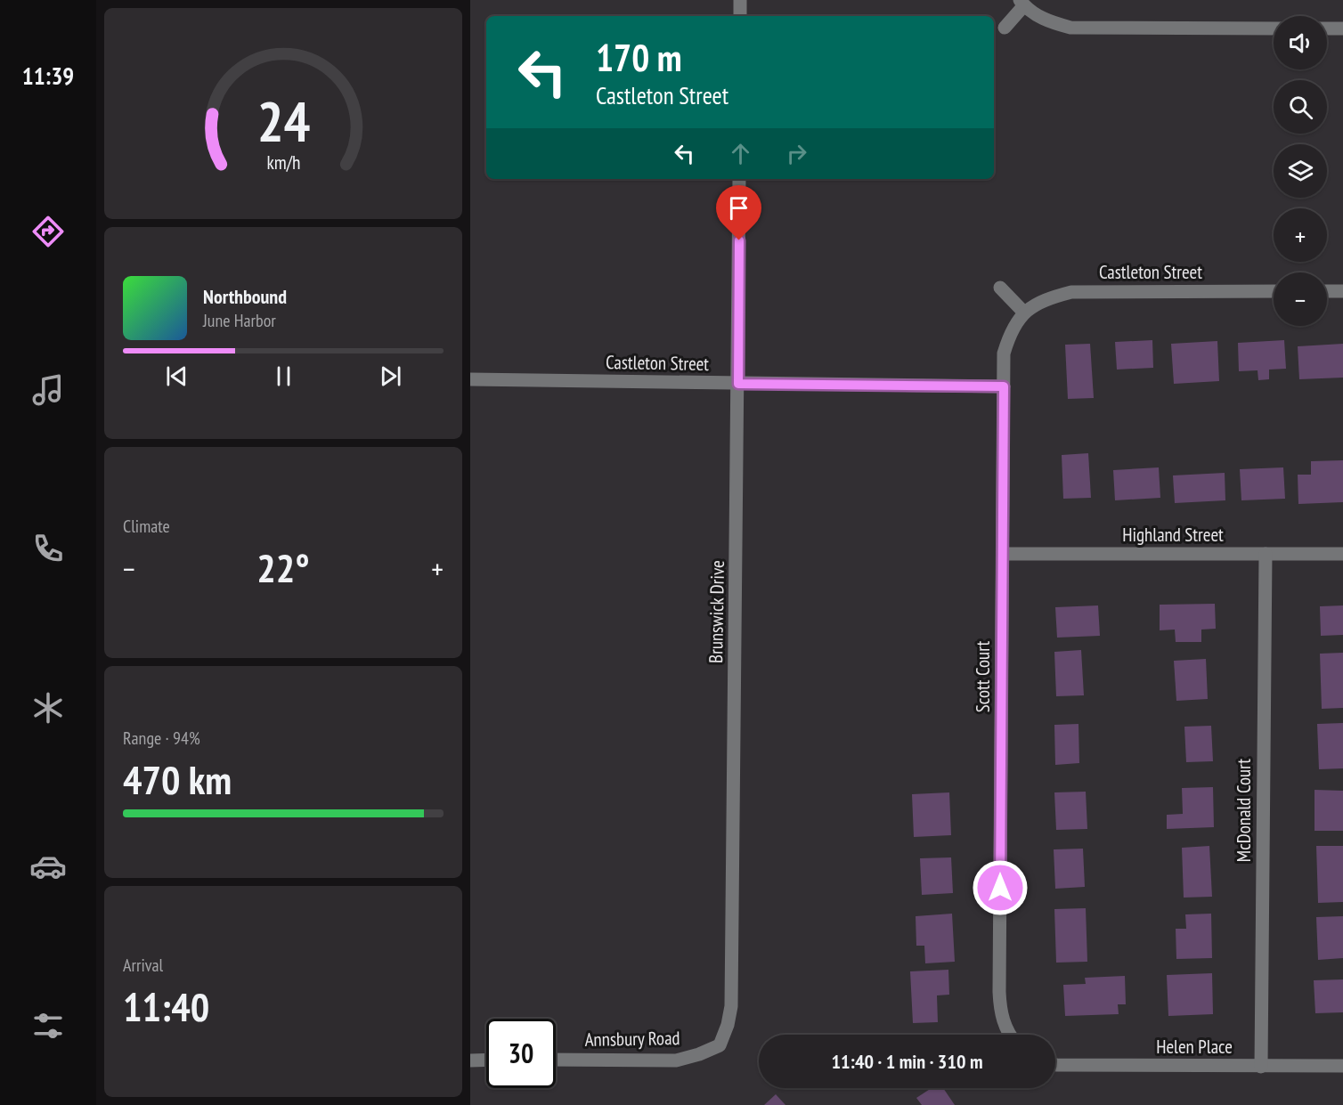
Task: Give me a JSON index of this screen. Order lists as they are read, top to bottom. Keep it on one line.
{"streets":{"street":["Castleton Street","Highland Street","Brunswick Drive","Scott Court","McDonald Court","Annsbury Road","Helen Place"]},"crossings":[["Castleton Street","Brunswick Drive"],["Castleton Street","Scott Court"],["Highland Street","Scott Court"],["Highland Street","McDonald Court"],["Brunswick Drive","Annsbury Road"],["McDonald Court","Helen Place"]],"page":{"tabs":"11:39","map_buttons":["+","−"],"turn":["170 m","Castleton Street"],"song":["Northbound","June Harbor"],"tile":["Climate",["Range · 94%","470 km"],["Arrival","11:40"]],"heat":["−","22°","+"],"limit":"30","trip":"11:40 · 1 min · 310 m","gauge":["24","km/h"]}}
